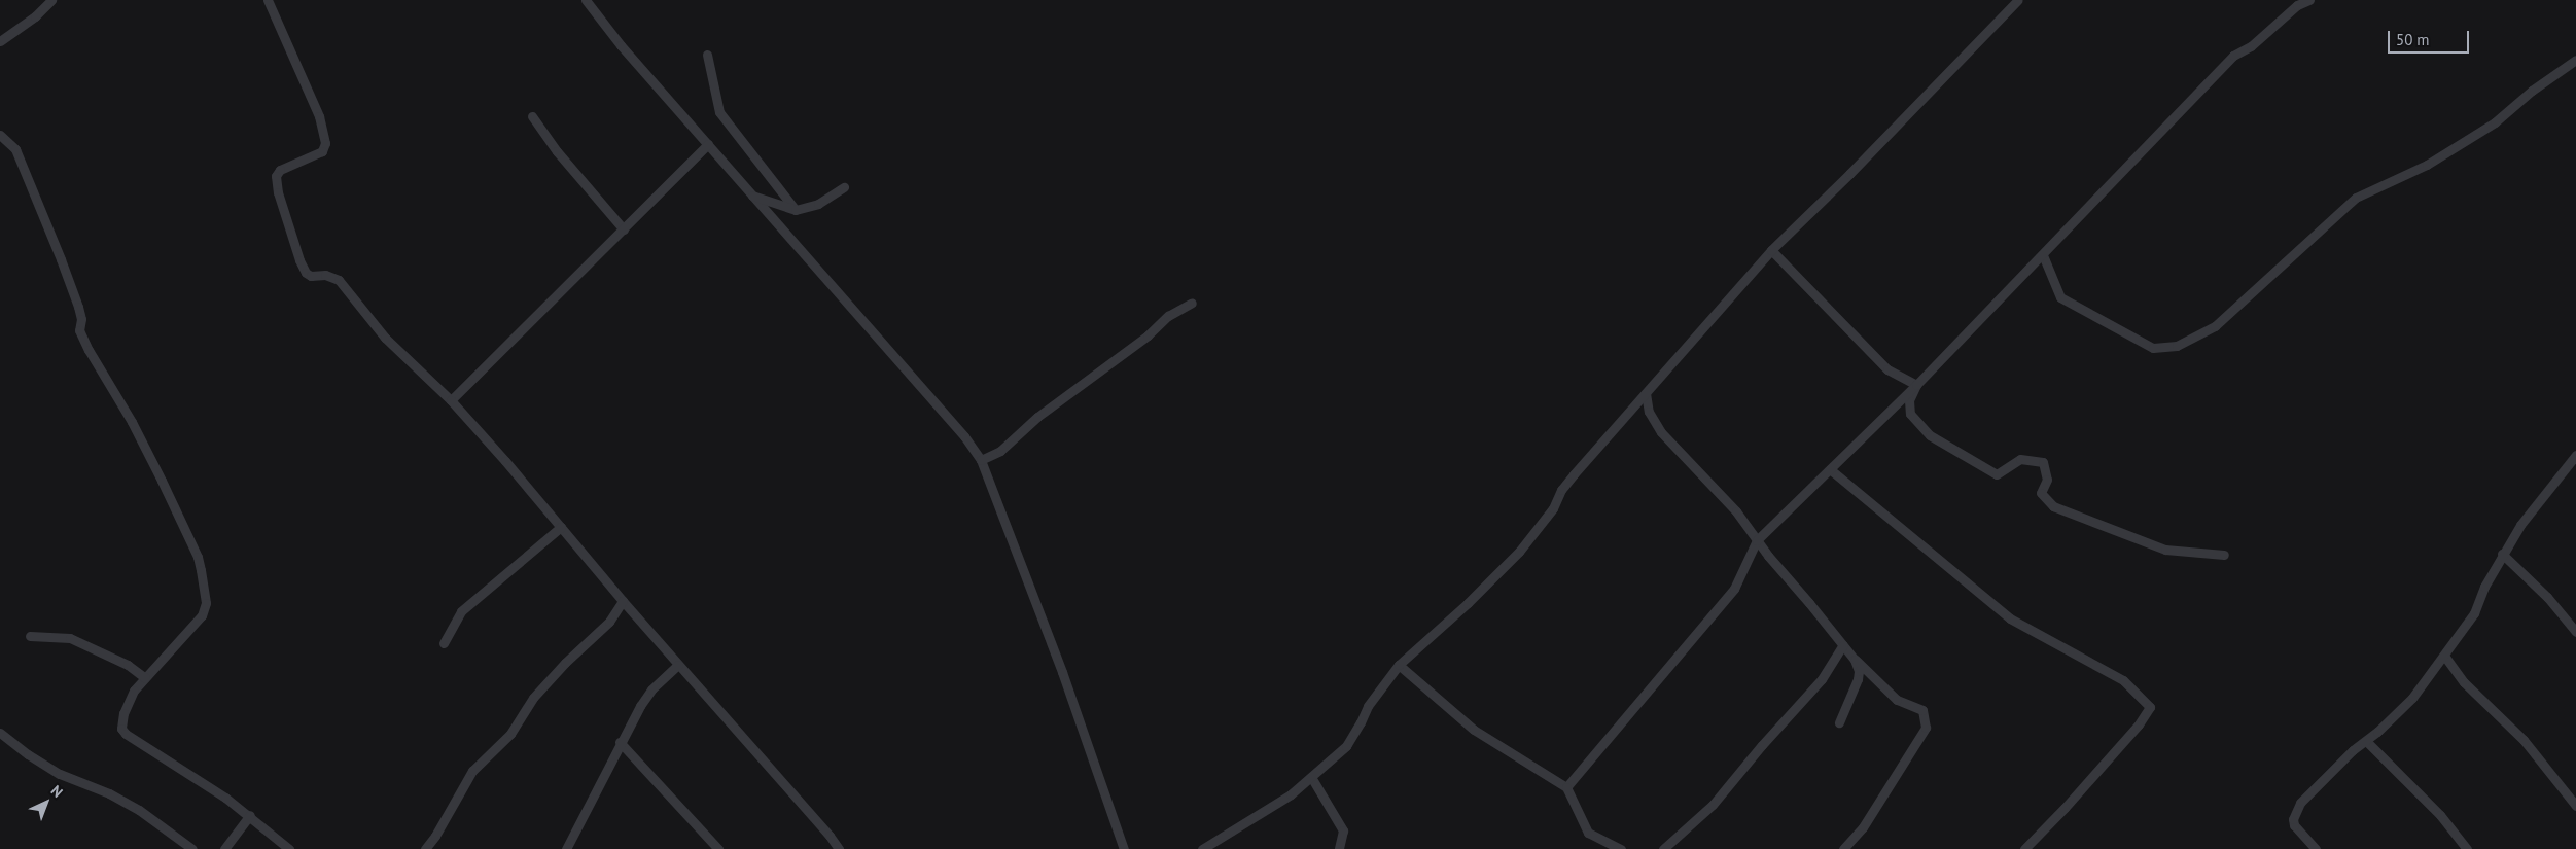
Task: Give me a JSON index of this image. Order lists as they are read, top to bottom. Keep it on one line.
{"scale_bar":"50 m","north":"top right"}
